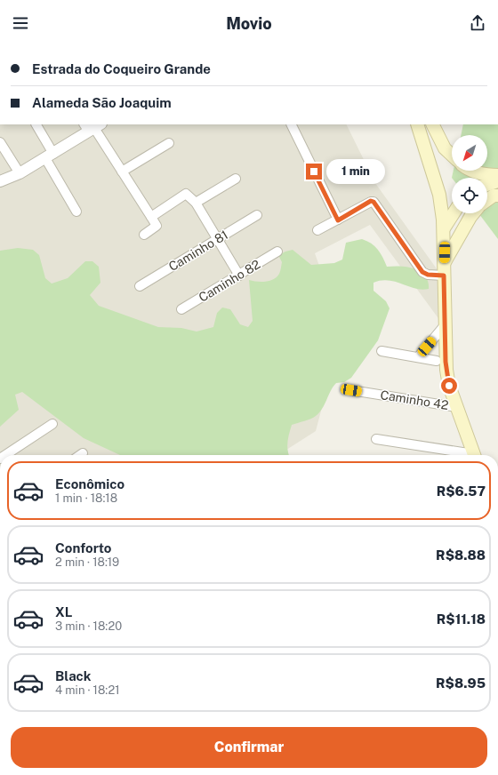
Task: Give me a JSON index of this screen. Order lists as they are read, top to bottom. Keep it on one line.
{"streets":{"street":["Caminho 81","Caminho 82","Caminho 42"]},"north":"bottom left","page":{"header":"Movio","banner":["Estrada do Coqueiro Grande","Alameda São Joaquim"],"bubble":"1 min","list":[{"name":"Econômico","note":"1 min · 18:18","value":"R$6.57"},{"name":"Conforto","note":"2 min · 18:19","value":"R$8.88"},{"name":"XL","note":"3 min · 18:20","value":"R$11.18"},{"name":"Black","note":"4 min · 18:21","value":"R$8.95"}],"buttons":"Confirmar"}}
